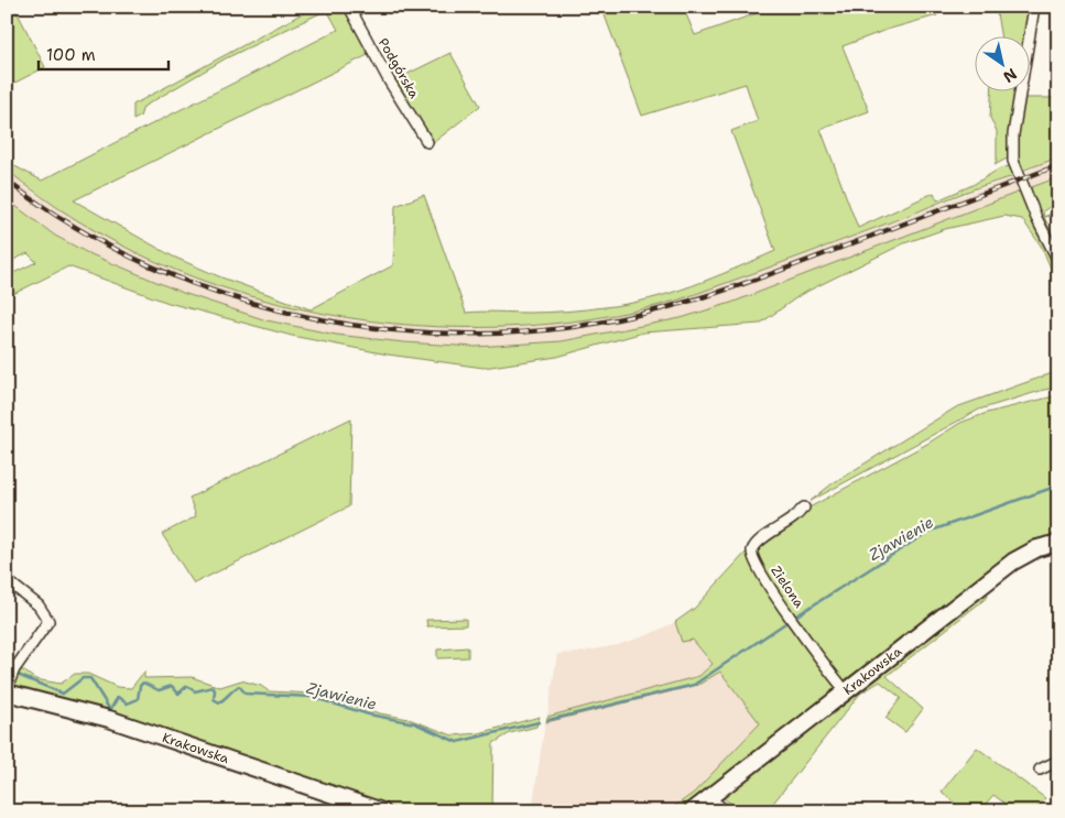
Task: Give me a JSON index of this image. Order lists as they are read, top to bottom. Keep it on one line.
{"streets":{"street":["Podgórska","Zielona","Krakowska"]},"crossings":[["Zielona","Krakowska"]],"water":["Zjawienie"],"scale_bar":"100 m","north":"bottom right"}
